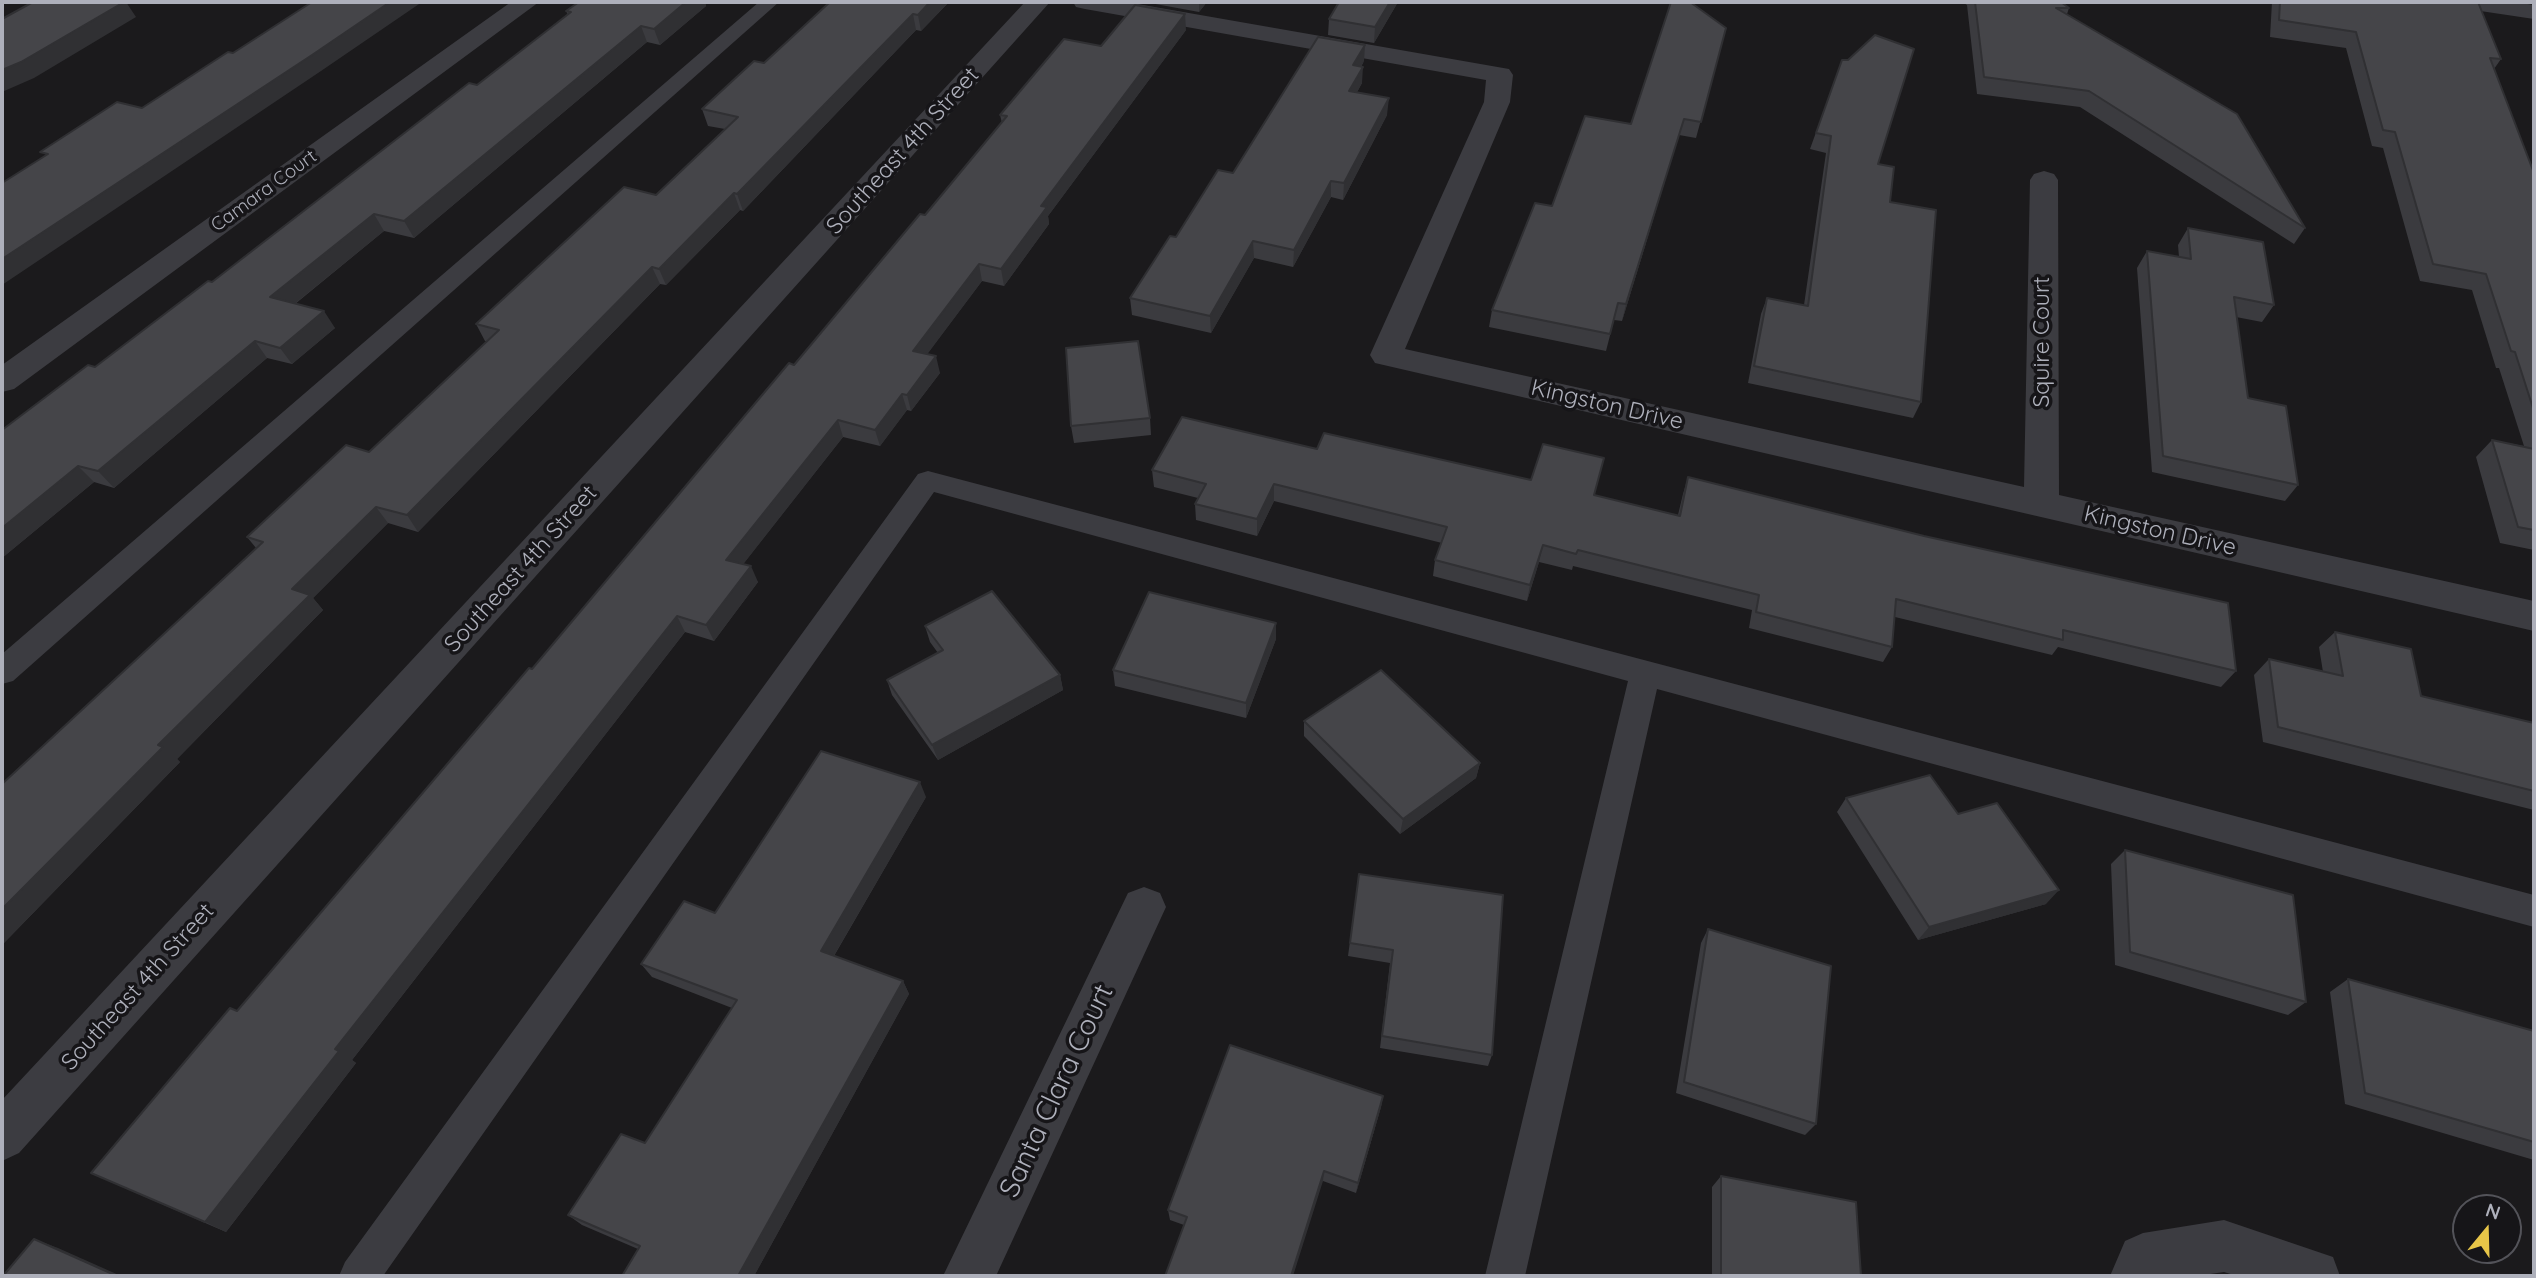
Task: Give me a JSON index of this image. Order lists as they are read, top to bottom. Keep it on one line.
{"streets":{"street":["Southeast 4th Street","Camara Court","Squire Court","Kingston Drive","Santa Clara Court"]},"crossings":[["Squire Court","Kingston Drive"]],"north":"top"}
